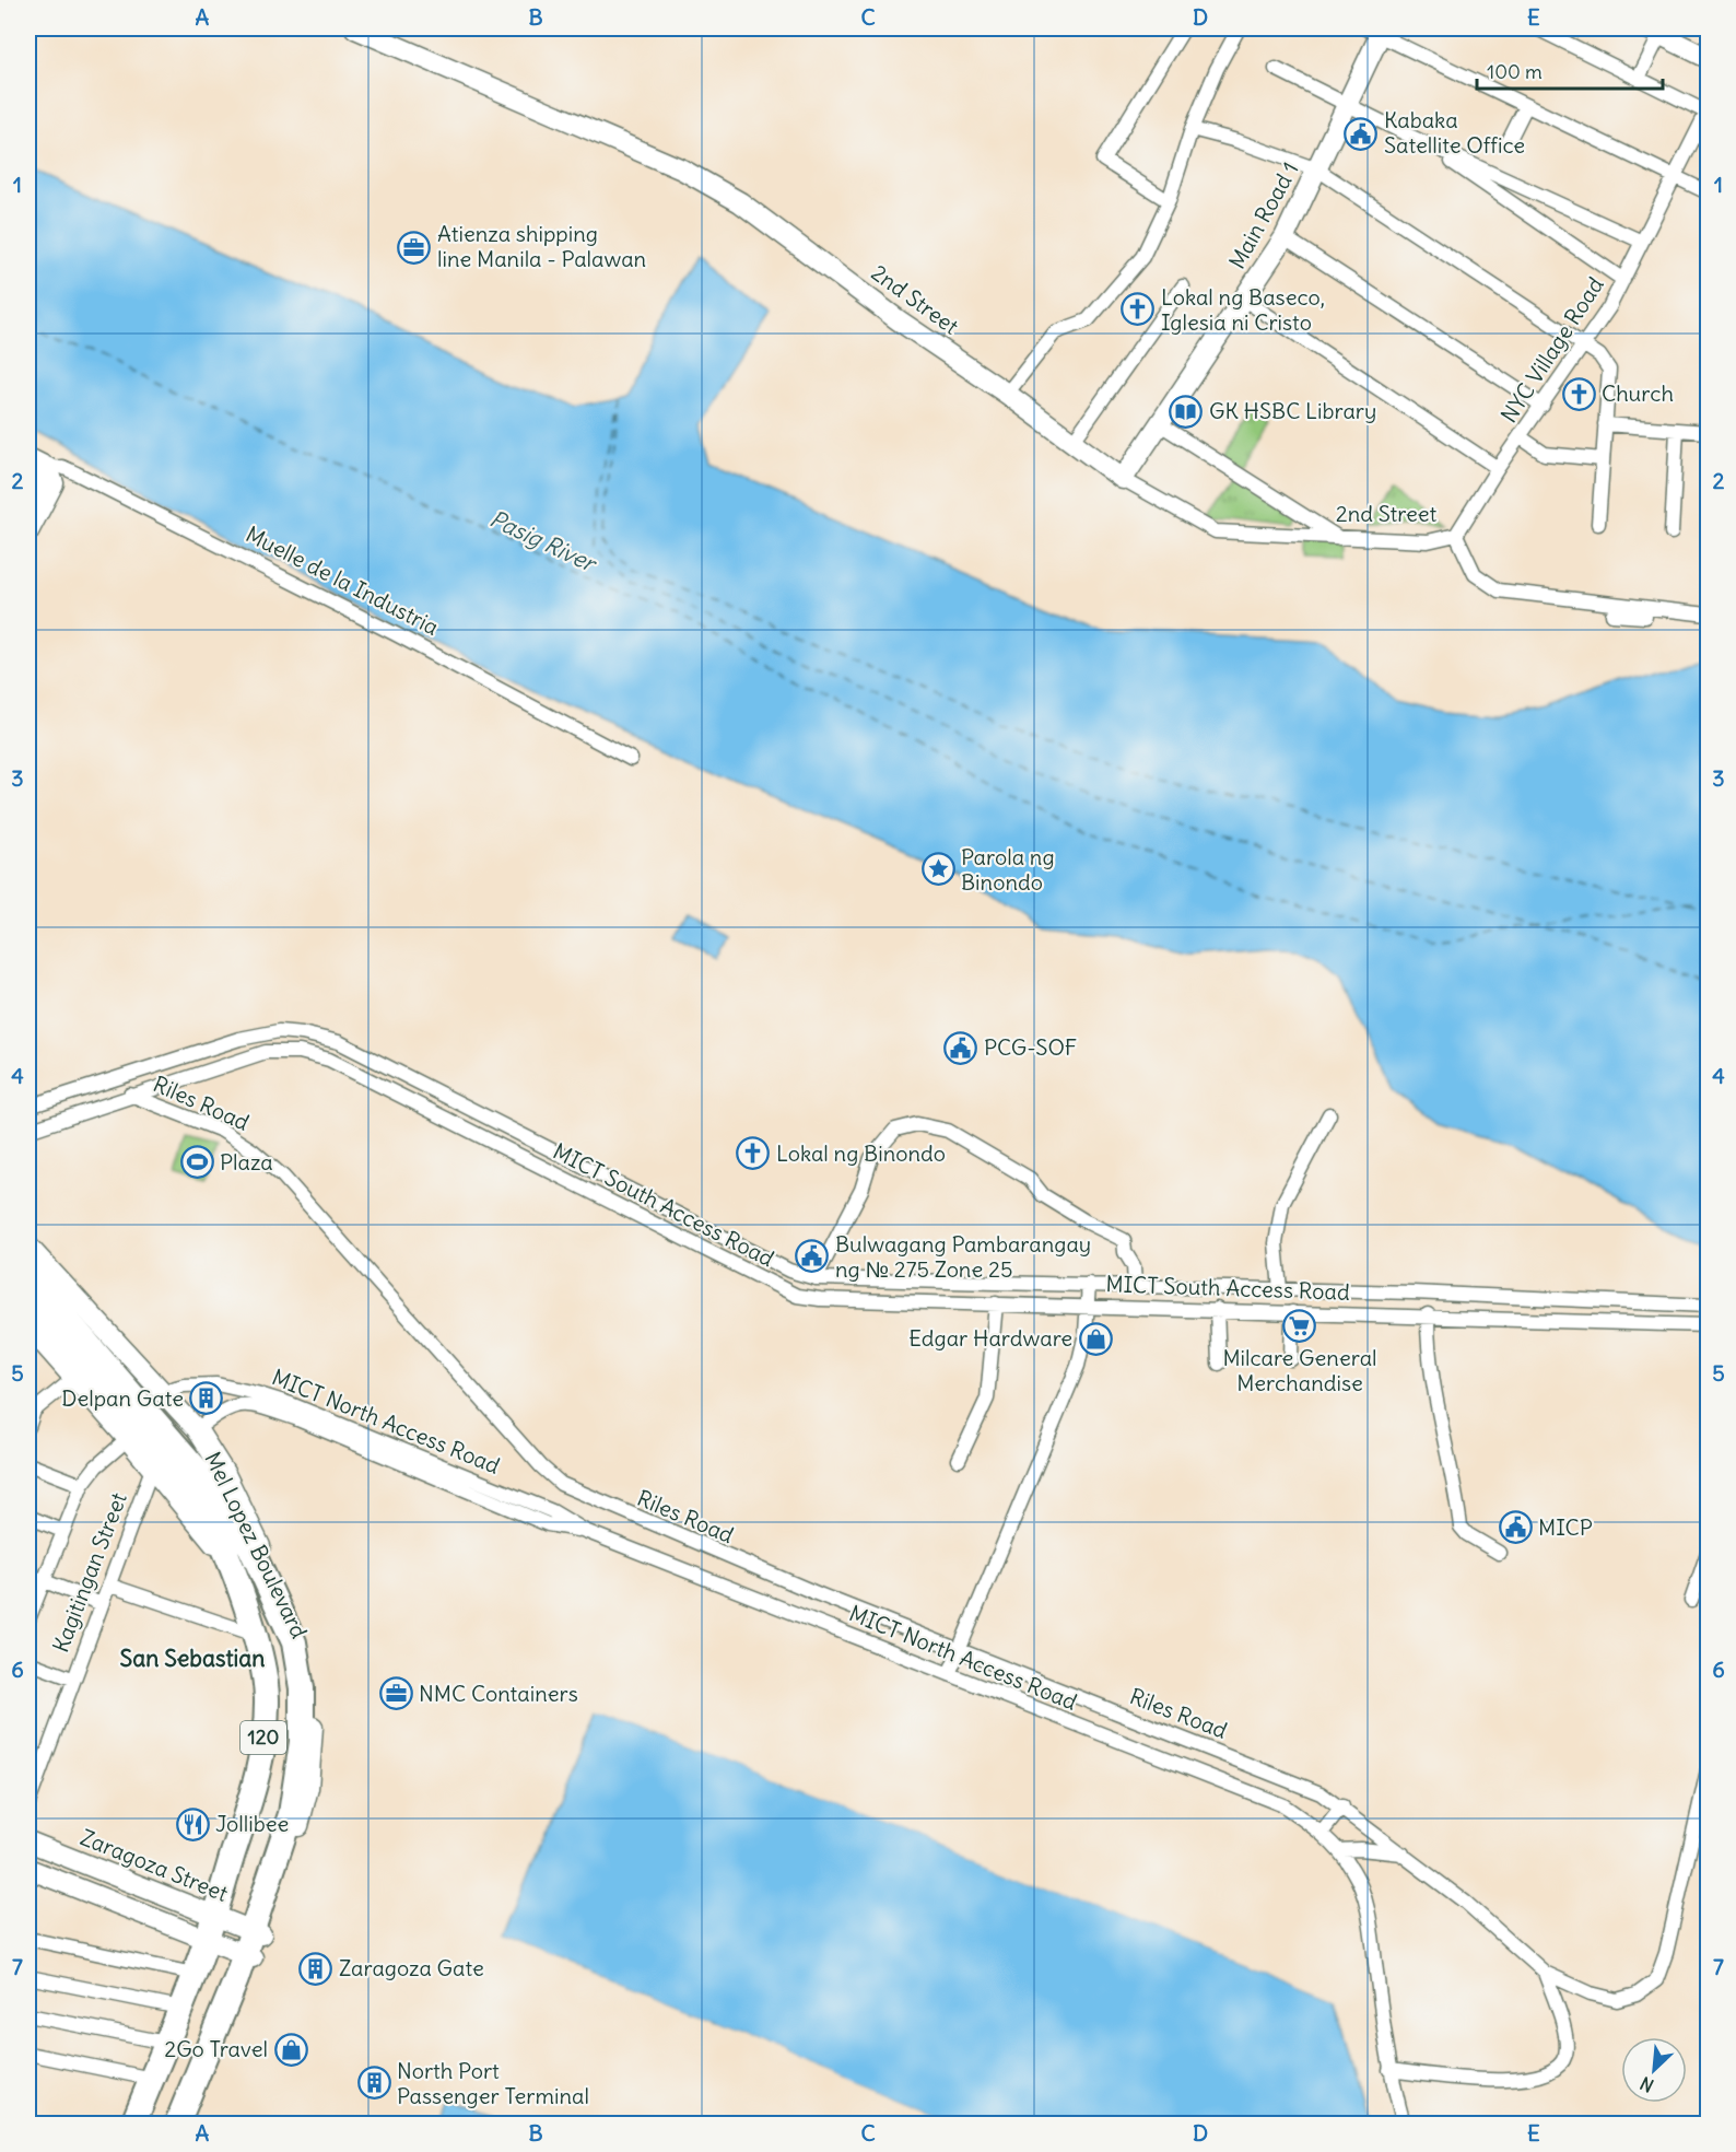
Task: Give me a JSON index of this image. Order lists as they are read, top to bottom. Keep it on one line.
{"streets":{"highway":["Mel Lopez Boulevard","120"],"street":["Main Road 1","2nd Street","NYC Village Road","Muelle de la Industria","Riles Road","MICT South Access Road","MICT North Access Road","Kagitingan Street","Zaragoza Street"]},"crossings":[["Main Road 1","2nd Street"],["2nd Street","NYC Village Road"],["Riles Road","MICT South Access Road"],["MICT North Access Road","Mel Lopez Boulevard"],["Mel Lopez Boulevard","Kagitingan Street"],["Mel Lopez Boulevard","Zaragoza Street"]],"districts":["San Sebastian"],"water":["Pasig River"],"places":{"public building":["Kabaka Satellite Office","PCG-SOF","Bulwagang Pambarangay ng № 275 Zone 25","MICP"],"office":["Atienza shipping line Manila - Palawan","NMC Containers"],"church":["Lokal ng Baseco, Iglesia ni Cristo","Church","Lokal ng Binondo"],"library":["GK HSBC Library"],"place":["Parola ng Binondo"],"sports":["Plaza"],"supermarket":["Milcare General Merchandise"],"shop":["Edgar Hardware","2Go Travel"],"building":["Delpan Gate","Zaragoza Gate","North Port Passenger Terminal"],"restaurant":["Jollibee"]},"scale_bar":"100 m","north":"bottom left","grid":{"columns":["A","B","C","D","E"],"rows":["1","2","3","4","5","6","7"]}}
